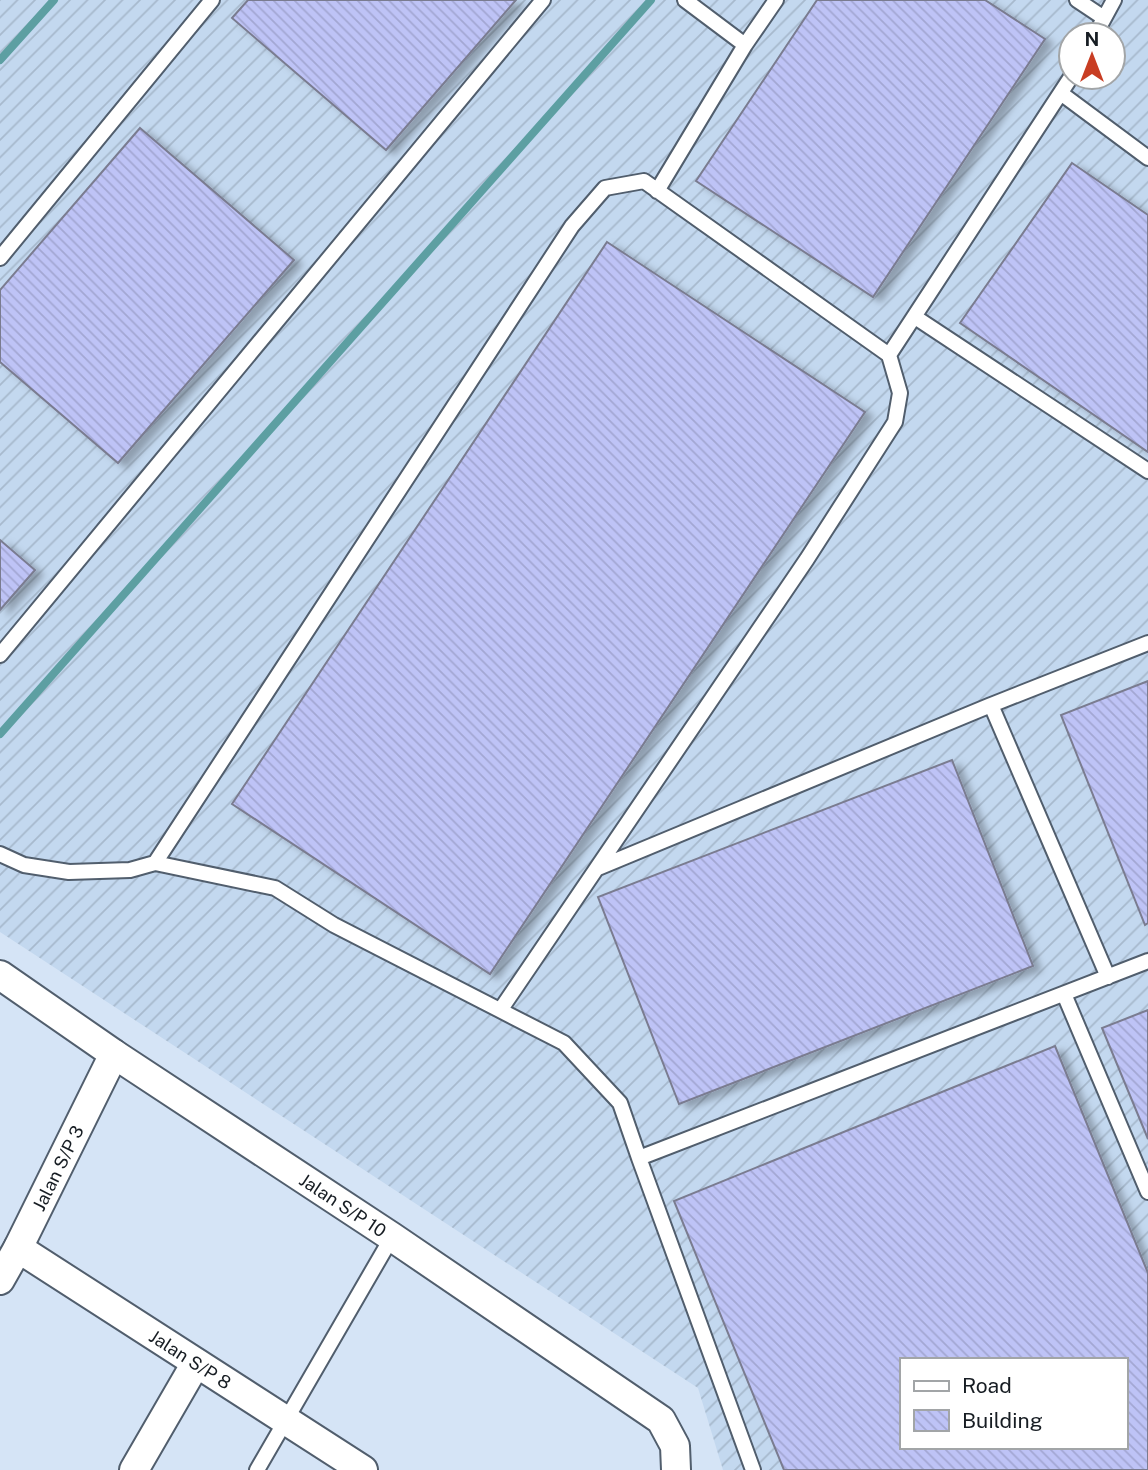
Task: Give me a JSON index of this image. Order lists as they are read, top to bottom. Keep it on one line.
{"streets":{"street":["Jalan S/P 3","Jalan S/P 10","Jalan S/P 8"]},"crossings":[["Jalan S/P 3","Jalan S/P 10"],["Jalan S/P 3","Jalan S/P 8"]],"legend":["Road","Building"],"north":"top"}
